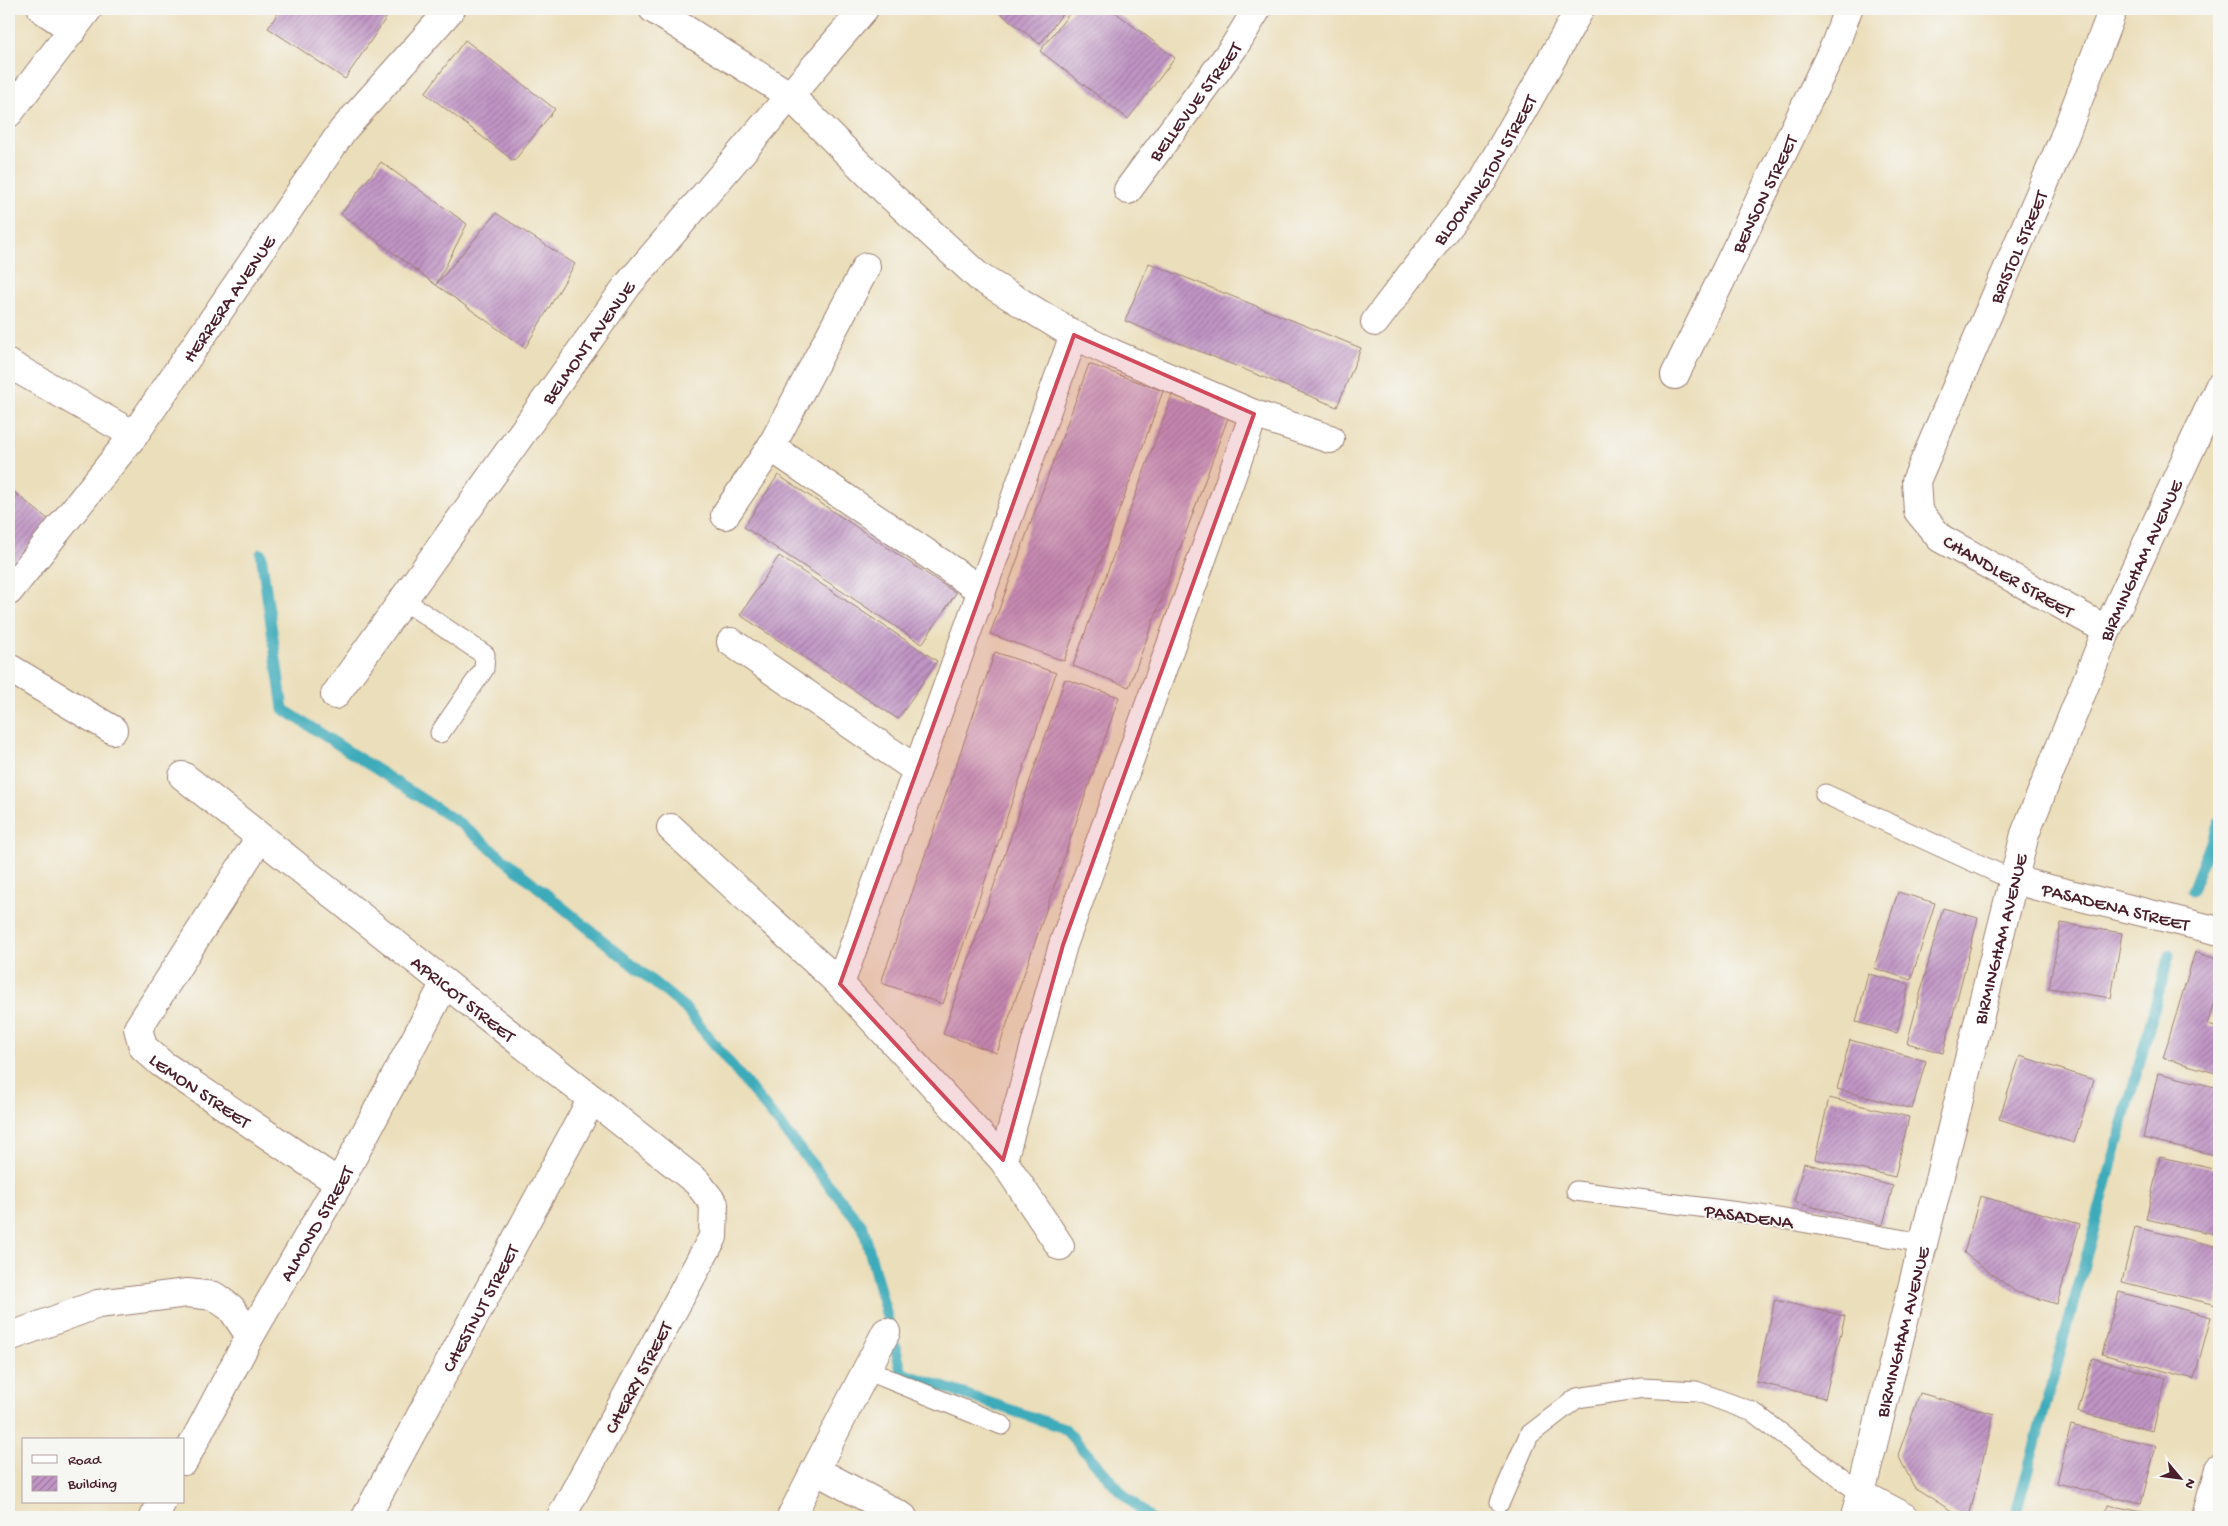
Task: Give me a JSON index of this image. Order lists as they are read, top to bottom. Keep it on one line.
{"streets":{"street":["BELLEVUE STREET","BLOOMINGTON STREET","BENSON STREET","BRISTOL STREET","HERRERA AVENUE","BELMONT AVENUE","BIRMINGHAM AVENUE","CHANDLER STREET","PASADENA STREET","APRICOT STREET","LEMON STREET","ALMOND STREET","CHESTNUT STREET","CHERRY STREET"],"lane":["PASADENA"]},"crossings":[["BRISTOL STREET","CHANDLER STREET"],["BIRMINGHAM AVENUE","CHANDLER STREET"],["BIRMINGHAM AVENUE","PASADENA STREET"],["BIRMINGHAM AVENUE","PASADENA"],["APRICOT STREET","LEMON STREET"],["APRICOT STREET","ALMOND STREET"],["APRICOT STREET","CHESTNUT STREET"],["APRICOT STREET","CHERRY STREET"],["LEMON STREET","ALMOND STREET"]],"legend":["Road","Building"],"north":"bottom right"}
